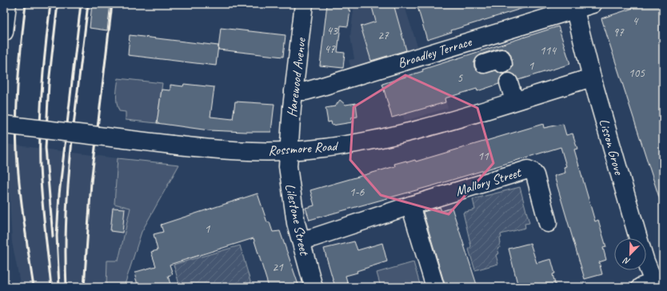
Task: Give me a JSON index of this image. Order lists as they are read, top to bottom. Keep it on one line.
{"streets":{"street":["Broadley Terrace","Harewood Avenue","Lisson Grove","Rossmore Road","Mallory Street","Lilestone Street"]},"crossings":[["Broadley Terrace","Harewood Avenue"],["Broadley Terrace","Lisson Grove"],["Harewood Avenue","Rossmore Road"],["Harewood Avenue","Lilestone Street"],["Lisson Grove","Rossmore Road"],["Rossmore Road","Lilestone Street"],["Mallory Street","Lilestone Street"]],"house_numbers":["4","43","97","27","47","114","1","105","5","11","1-6","1","21"],"north":"bottom left"}
